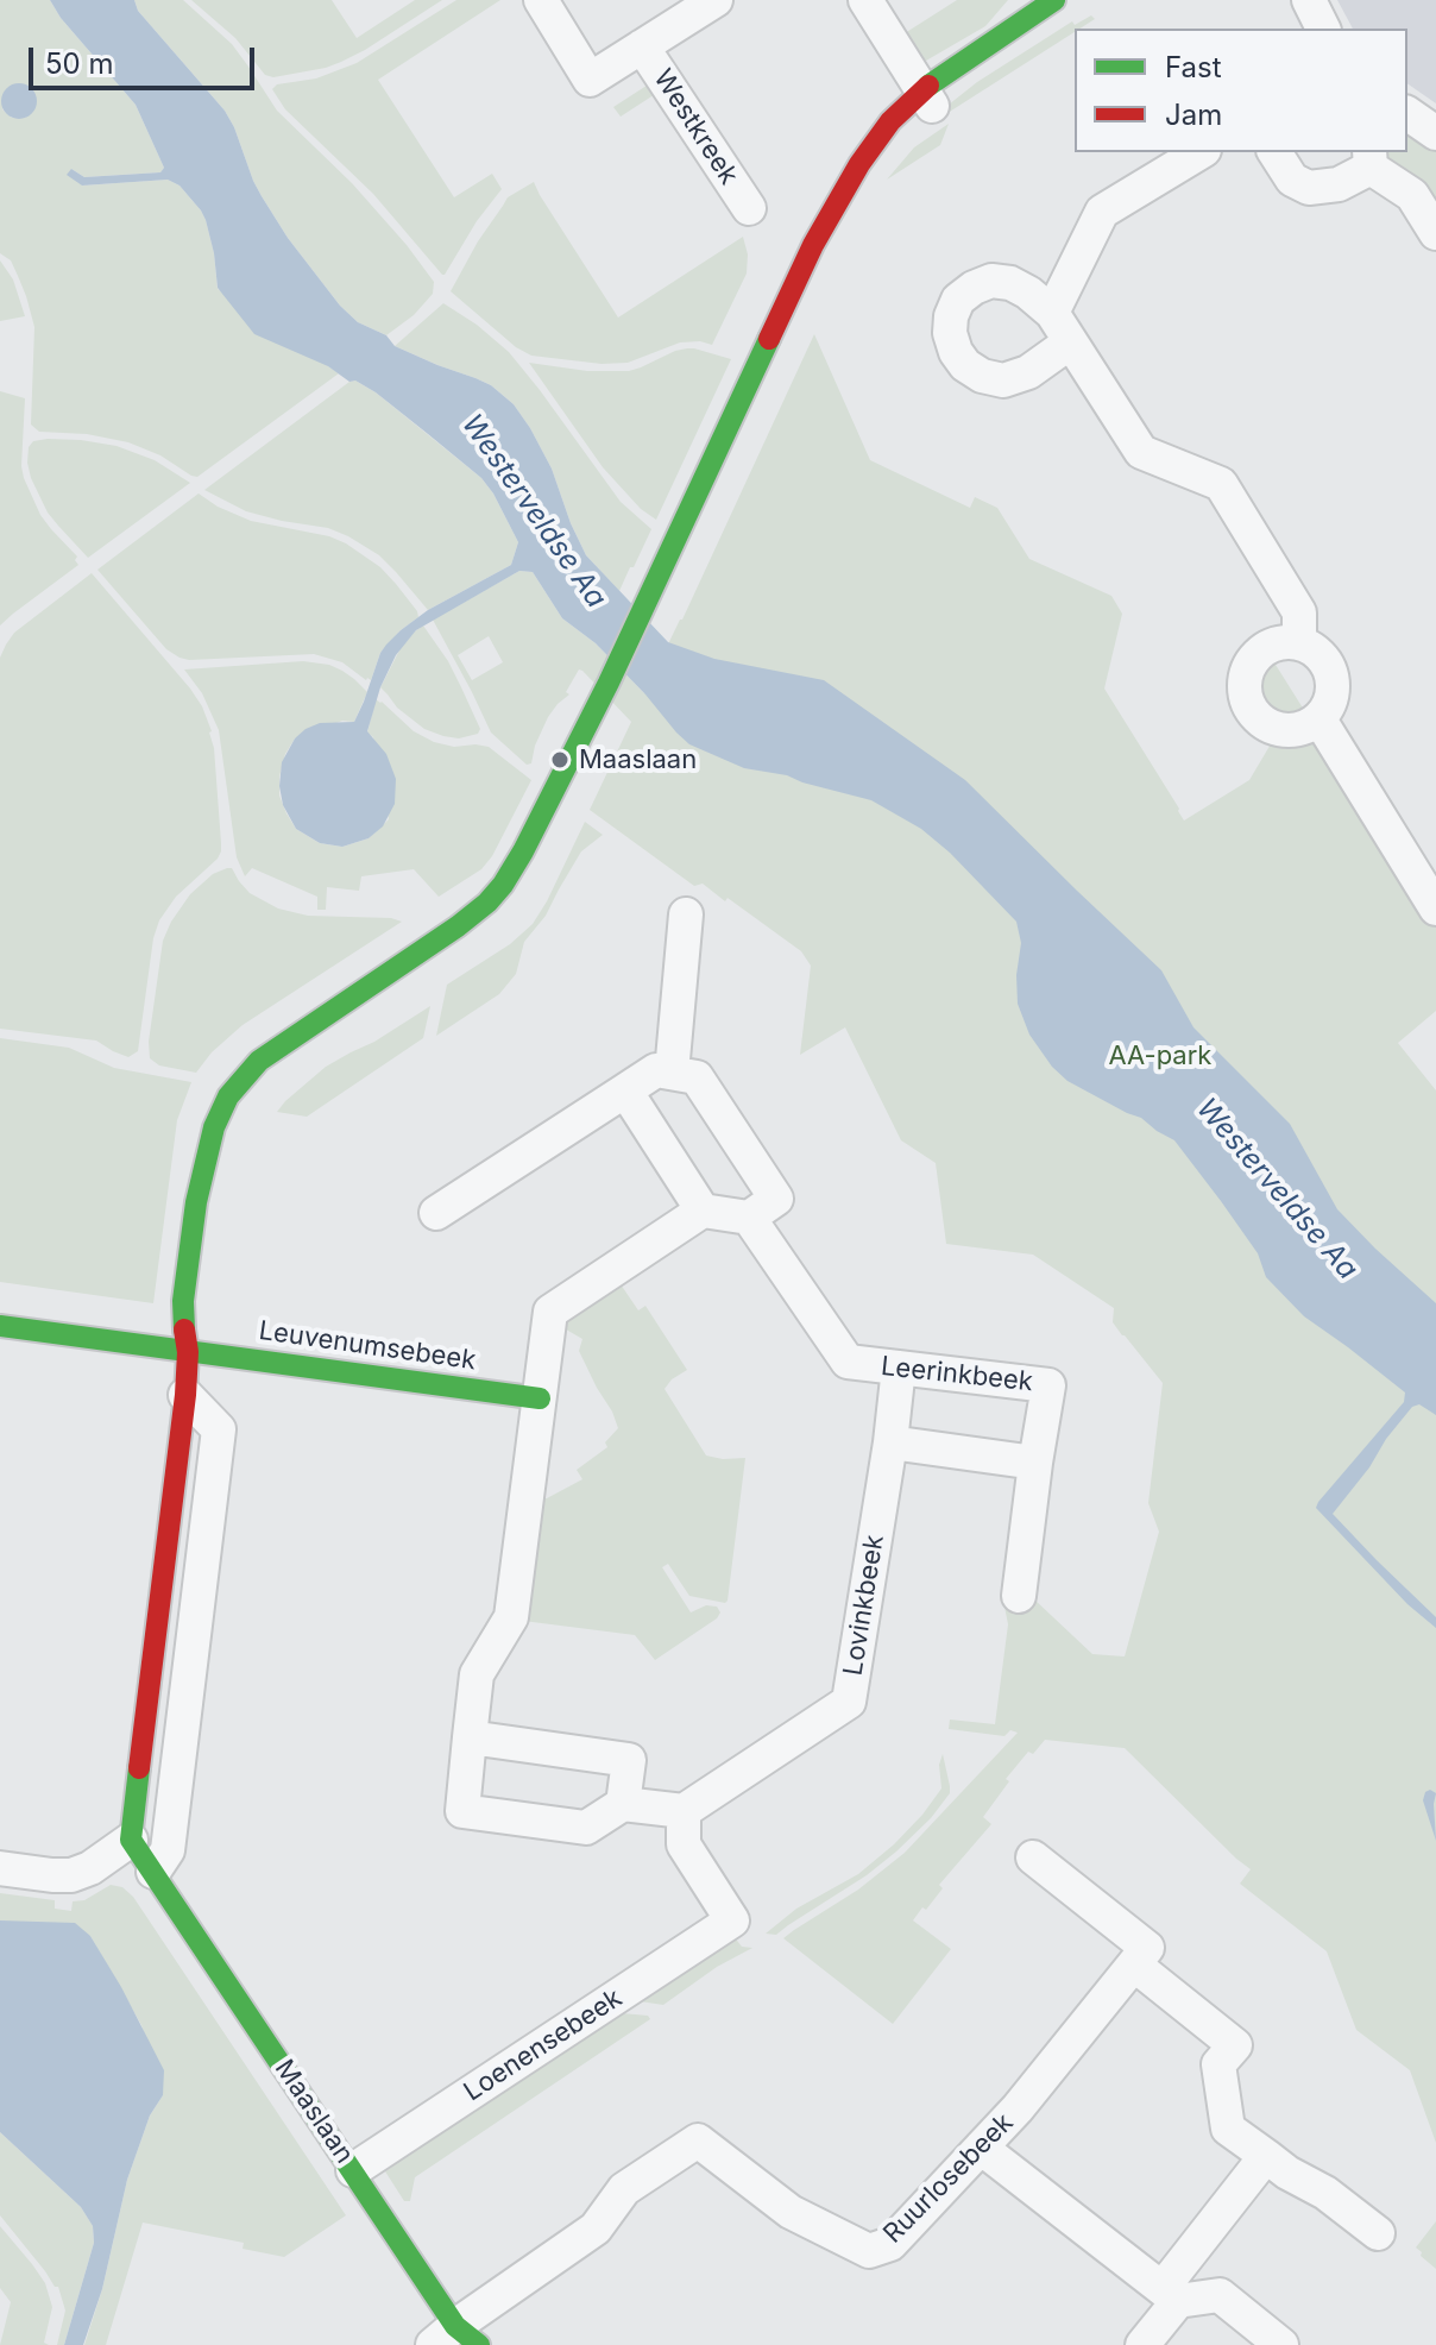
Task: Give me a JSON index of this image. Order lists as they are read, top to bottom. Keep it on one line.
{"streets":{"street":["Westkreek","Leuvenumsebeek","Leerinkbeek","Lovinkbeek","Loenensebeek","Maaslaan","Ruurlosebeek"]},"crossings":[["Leerinkbeek","Lovinkbeek"],["Lovinkbeek","Loenensebeek"],["Loenensebeek","Maaslaan"],["Maaslaan","Ruurlosebeek"]],"water":["Westerveldse Aa"],"parks":["AA-park"],"places":["Maaslaan"],"legend":["Fast","Jam"],"scale_bar":"50 m"}
